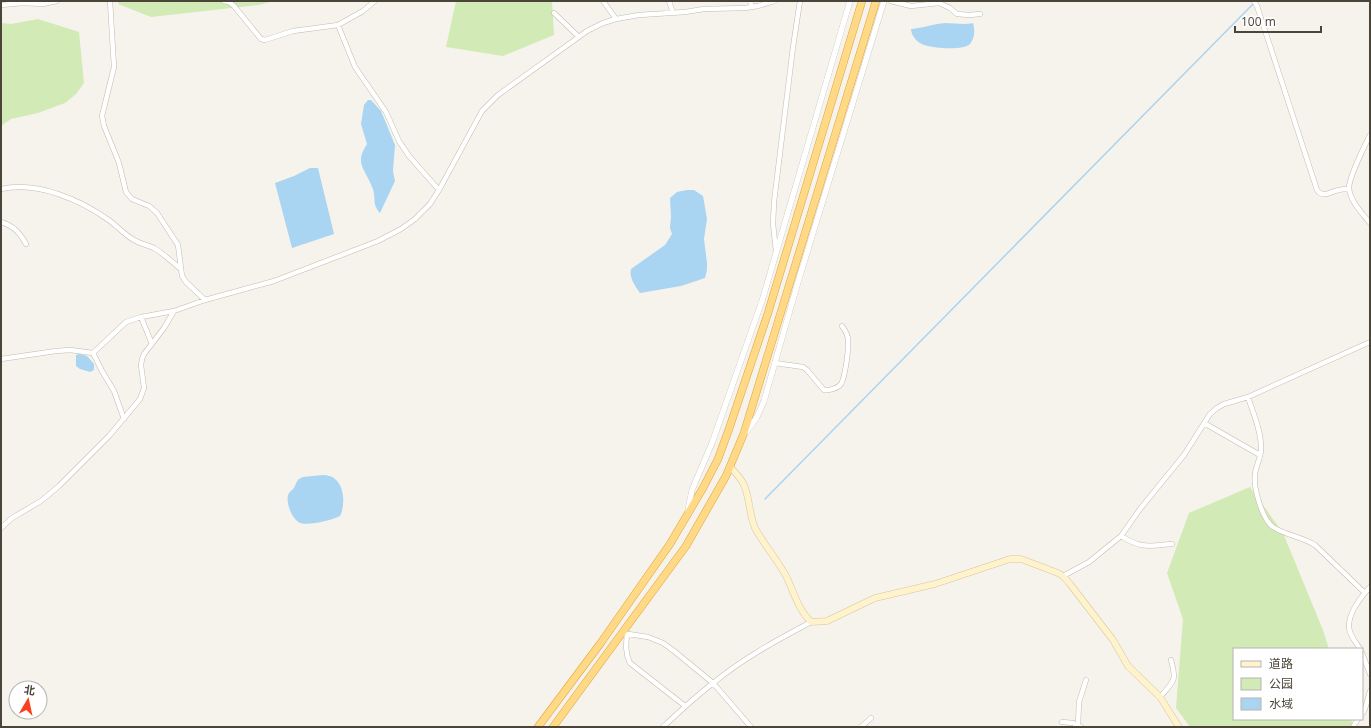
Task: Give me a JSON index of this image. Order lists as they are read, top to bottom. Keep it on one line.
{"legend":["道路","公园","水域"],"scale_bar":"100 m","north":"top"}
